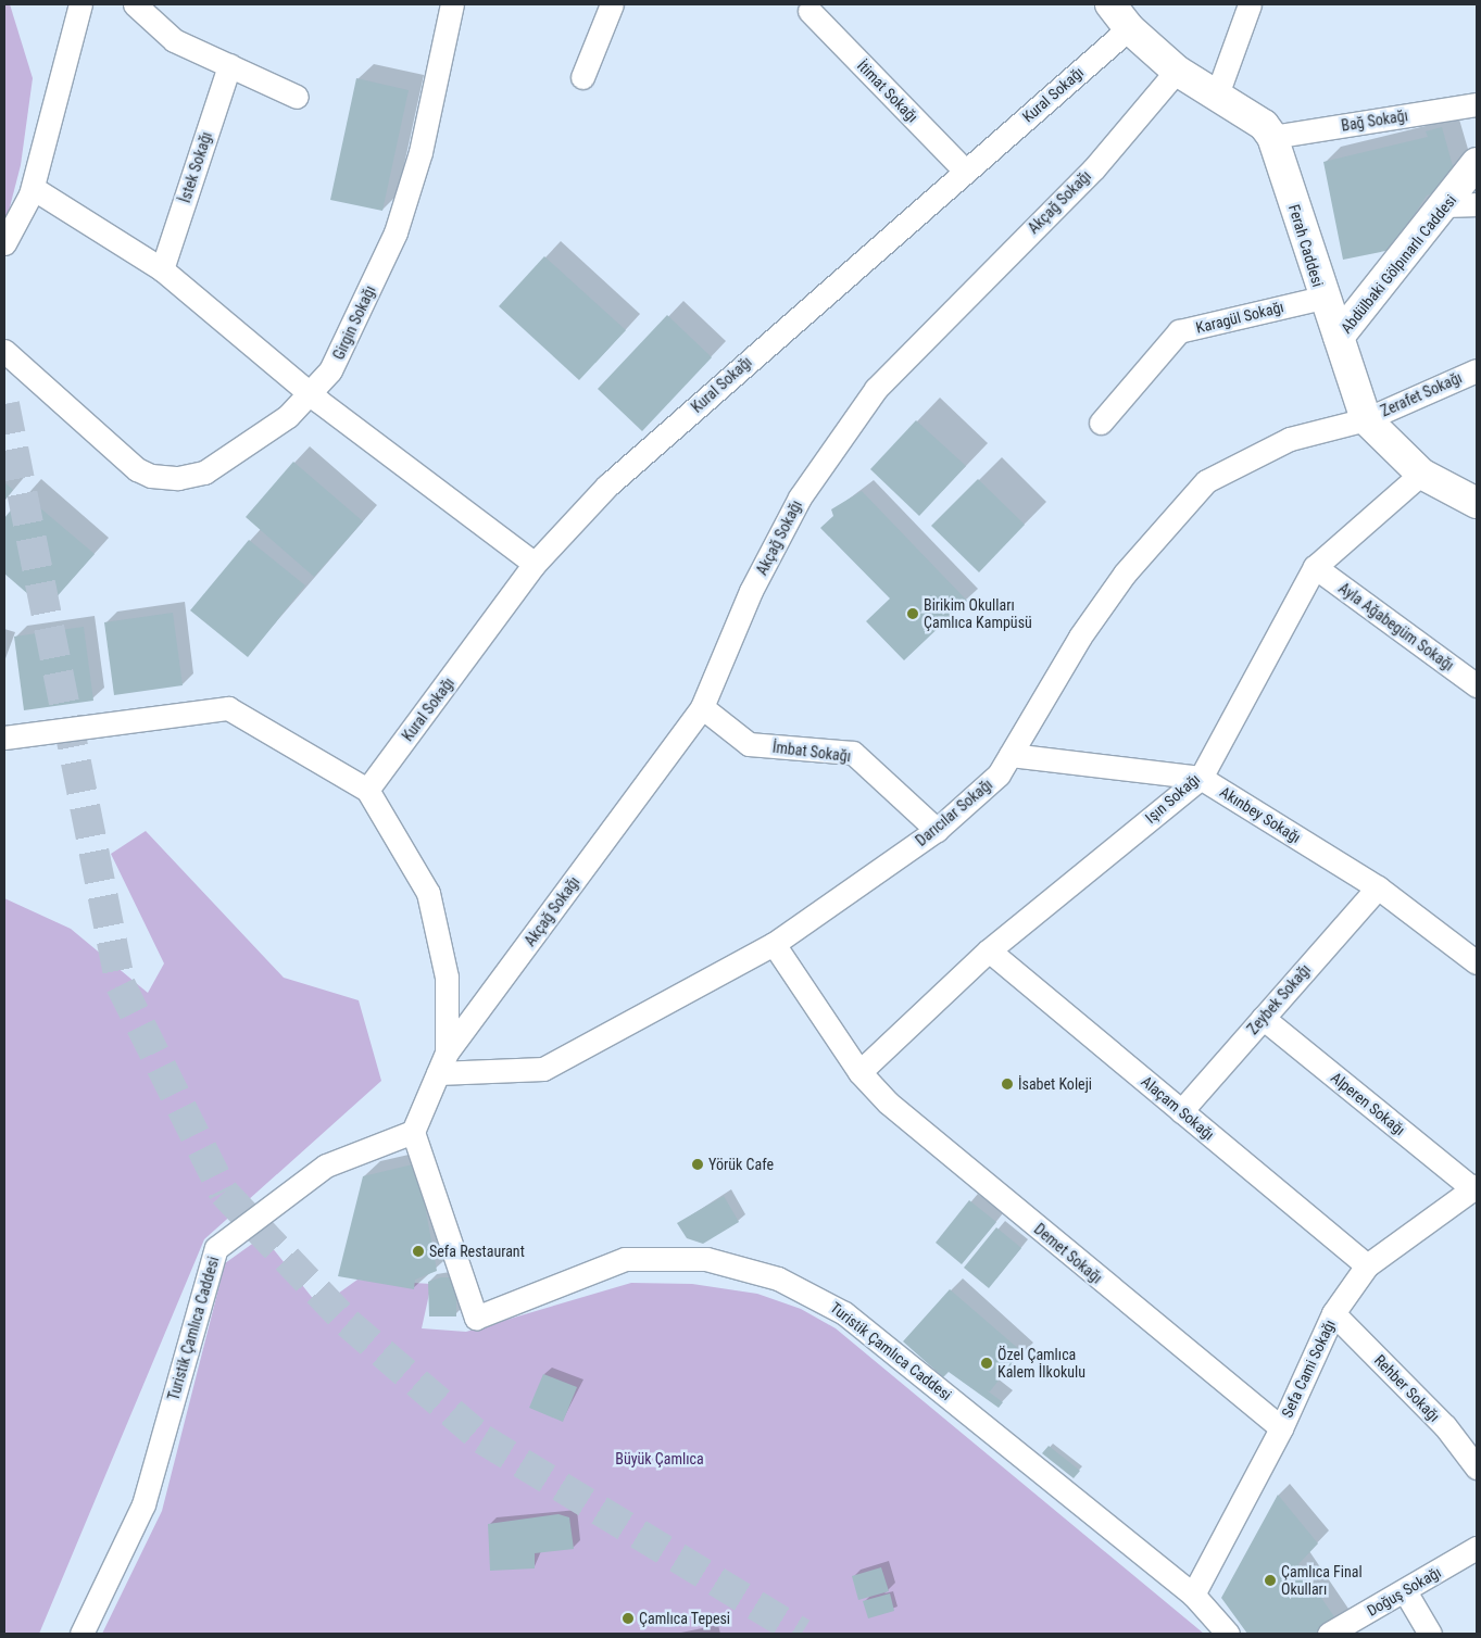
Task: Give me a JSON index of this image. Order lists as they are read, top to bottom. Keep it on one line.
{"streets":{"street":["İtimat Sokağı","Kural Sokağı","Bağ Sokağı","İstek Sokağı","Akçağ Sokağı","Ferah Caddesi","Abdülbaki Gölpınarlı Caddesi","Karagül Sokağı","Girgin Sokağı","Zerafet Sokağı","Ayla Ağabegüm Sokağı","İmbat Sokağı","Işın Sokağı","Darıcılar Sokağı","Akınbey Sokağı","Zeybek Sokağı","Alperen Sokağı","Alaçam Sokağı","Demet Sokağı","Turistik Çamlıca Caddesi","Sefa Cami Sokağı","Rehber Sokağı","Doğuş Sokağı"]},"crossings":[["İtimat Sokağı","Kural Sokağı"],["Kural Sokağı","Ferah Caddesi"],["Bağ Sokağı","Ferah Caddesi"],["Akçağ Sokağı","Ferah Caddesi"],["Akçağ Sokağı","İmbat Sokağı"],["Ferah Caddesi","Abdülbaki Gölpınarlı Caddesi"],["Ferah Caddesi","Karagül Sokağı"],["Ferah Caddesi","Zerafet Sokağı"],["Ferah Caddesi","Işın Sokağı"],["Ferah Caddesi","Darıcılar Sokağı"],["Zerafet Sokağı","Darıcılar Sokağı"],["Ayla Ağabegüm Sokağı","Işın Sokağı"],["İmbat Sokağı","Darıcılar Sokağı"],["Işın Sokağı","Akınbey Sokağı"],["Işın Sokağı","Alaçam Sokağı"],["Işın Sokağı","Demet Sokağı"],["Darıcılar Sokağı","Akınbey Sokağı"],["Darıcılar Sokağı","Demet Sokağı"],["Akınbey Sokağı","Zeybek Sokağı"],["Zeybek Sokağı","Alperen Sokağı"],["Zeybek Sokağı","Alaçam Sokağı"],["Alperen Sokağı","Sefa Cami Sokağı"],["Alaçam Sokağı","Sefa Cami Sokağı"],["Demet Sokağı","Sefa Cami Sokağı"],["Turistik Çamlıca Caddesi","Sefa Cami Sokağı"],["Sefa Cami Sokağı","Rehber Sokağı"]],"parks":["Büyük Çamlıca"],"places":["Birikim Okulları Çamlıca Kampüsü","İsabet Koleji","Yörük Cafe","Sefa Restaurant","Özel Çamlıca Kalem İlkokulu","Çamlıca Final Okulları","Çamlıca Tepesi"]}
